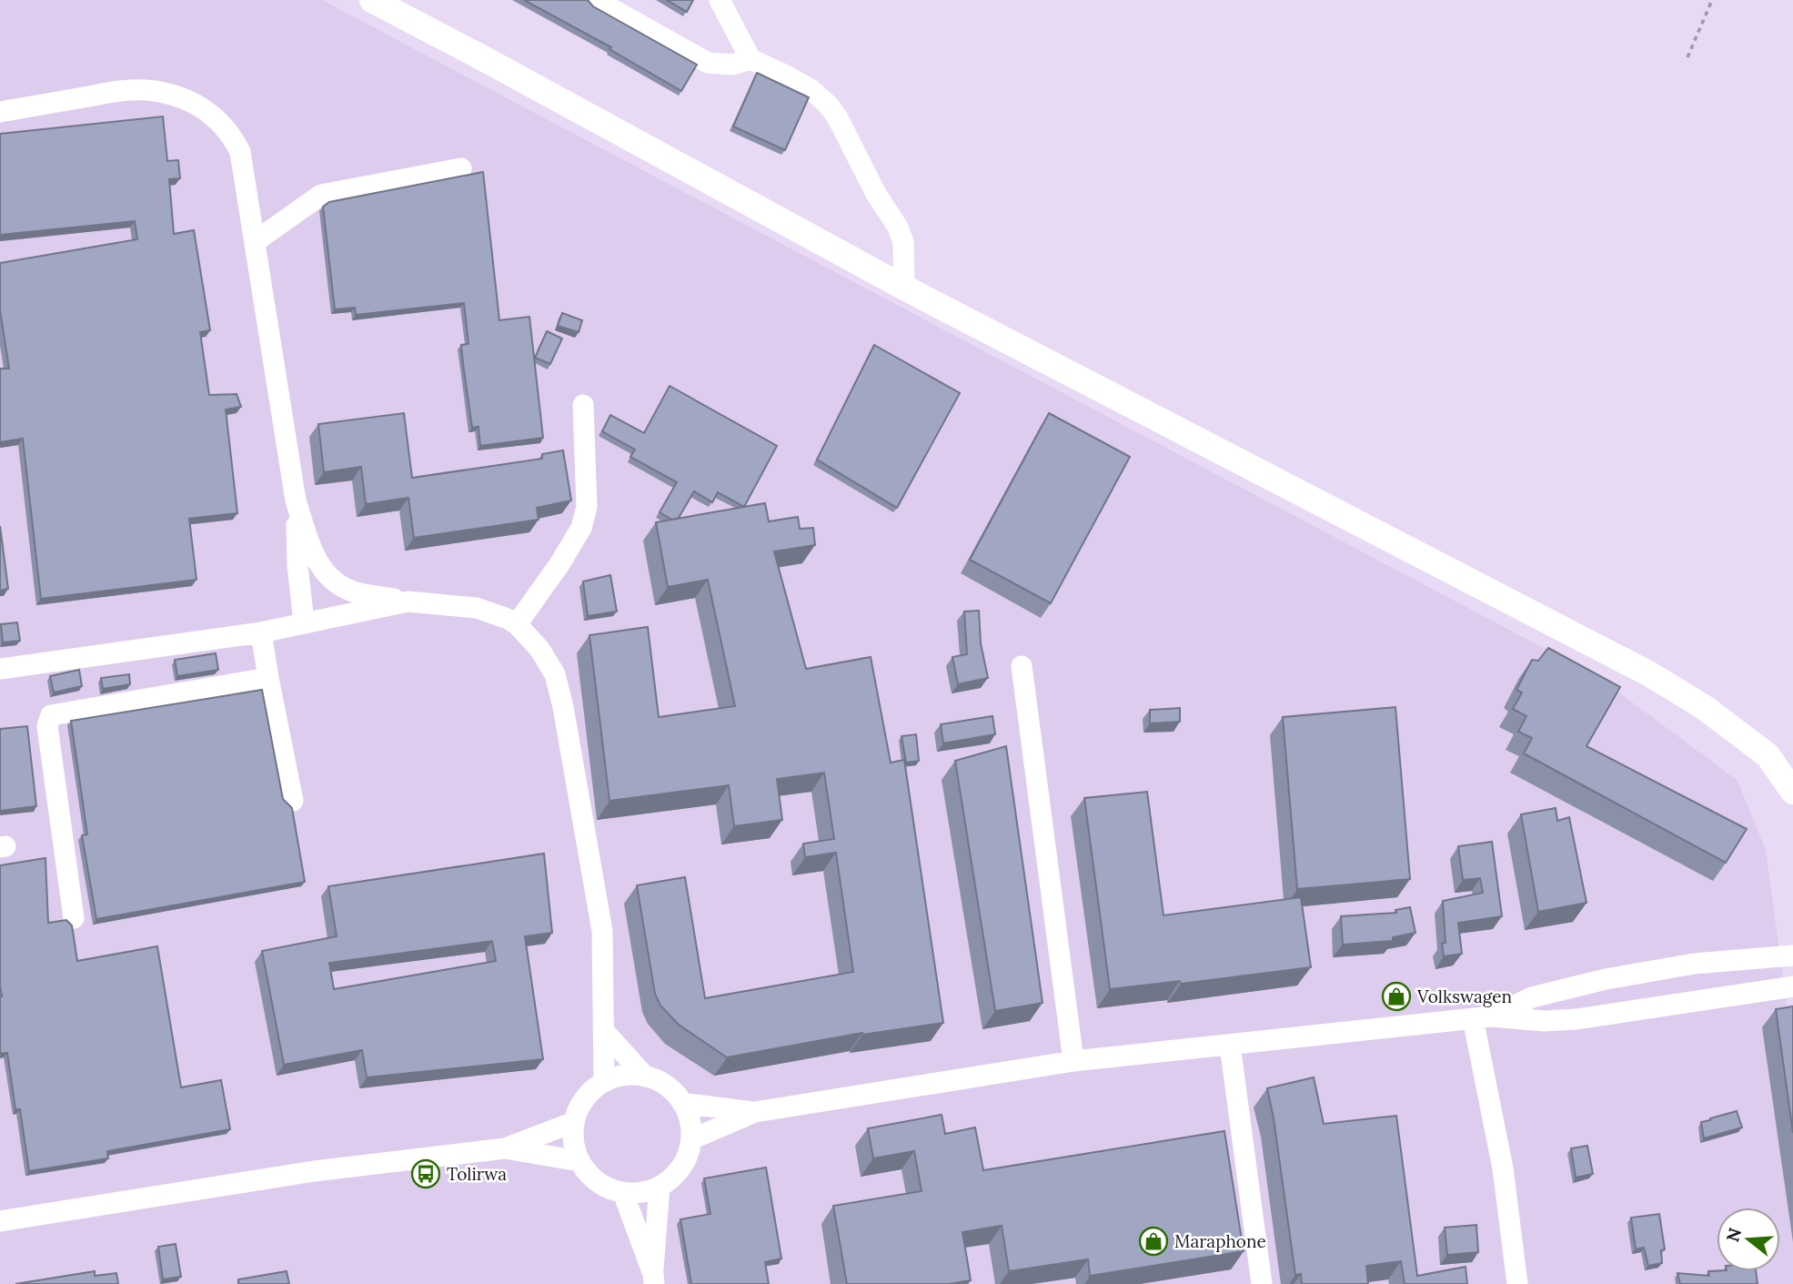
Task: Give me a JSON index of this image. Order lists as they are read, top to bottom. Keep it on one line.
{"places":{"shop":["Volkswagen","Maraphone"],"bus stop":["Tolirwa"]},"north":"left"}
